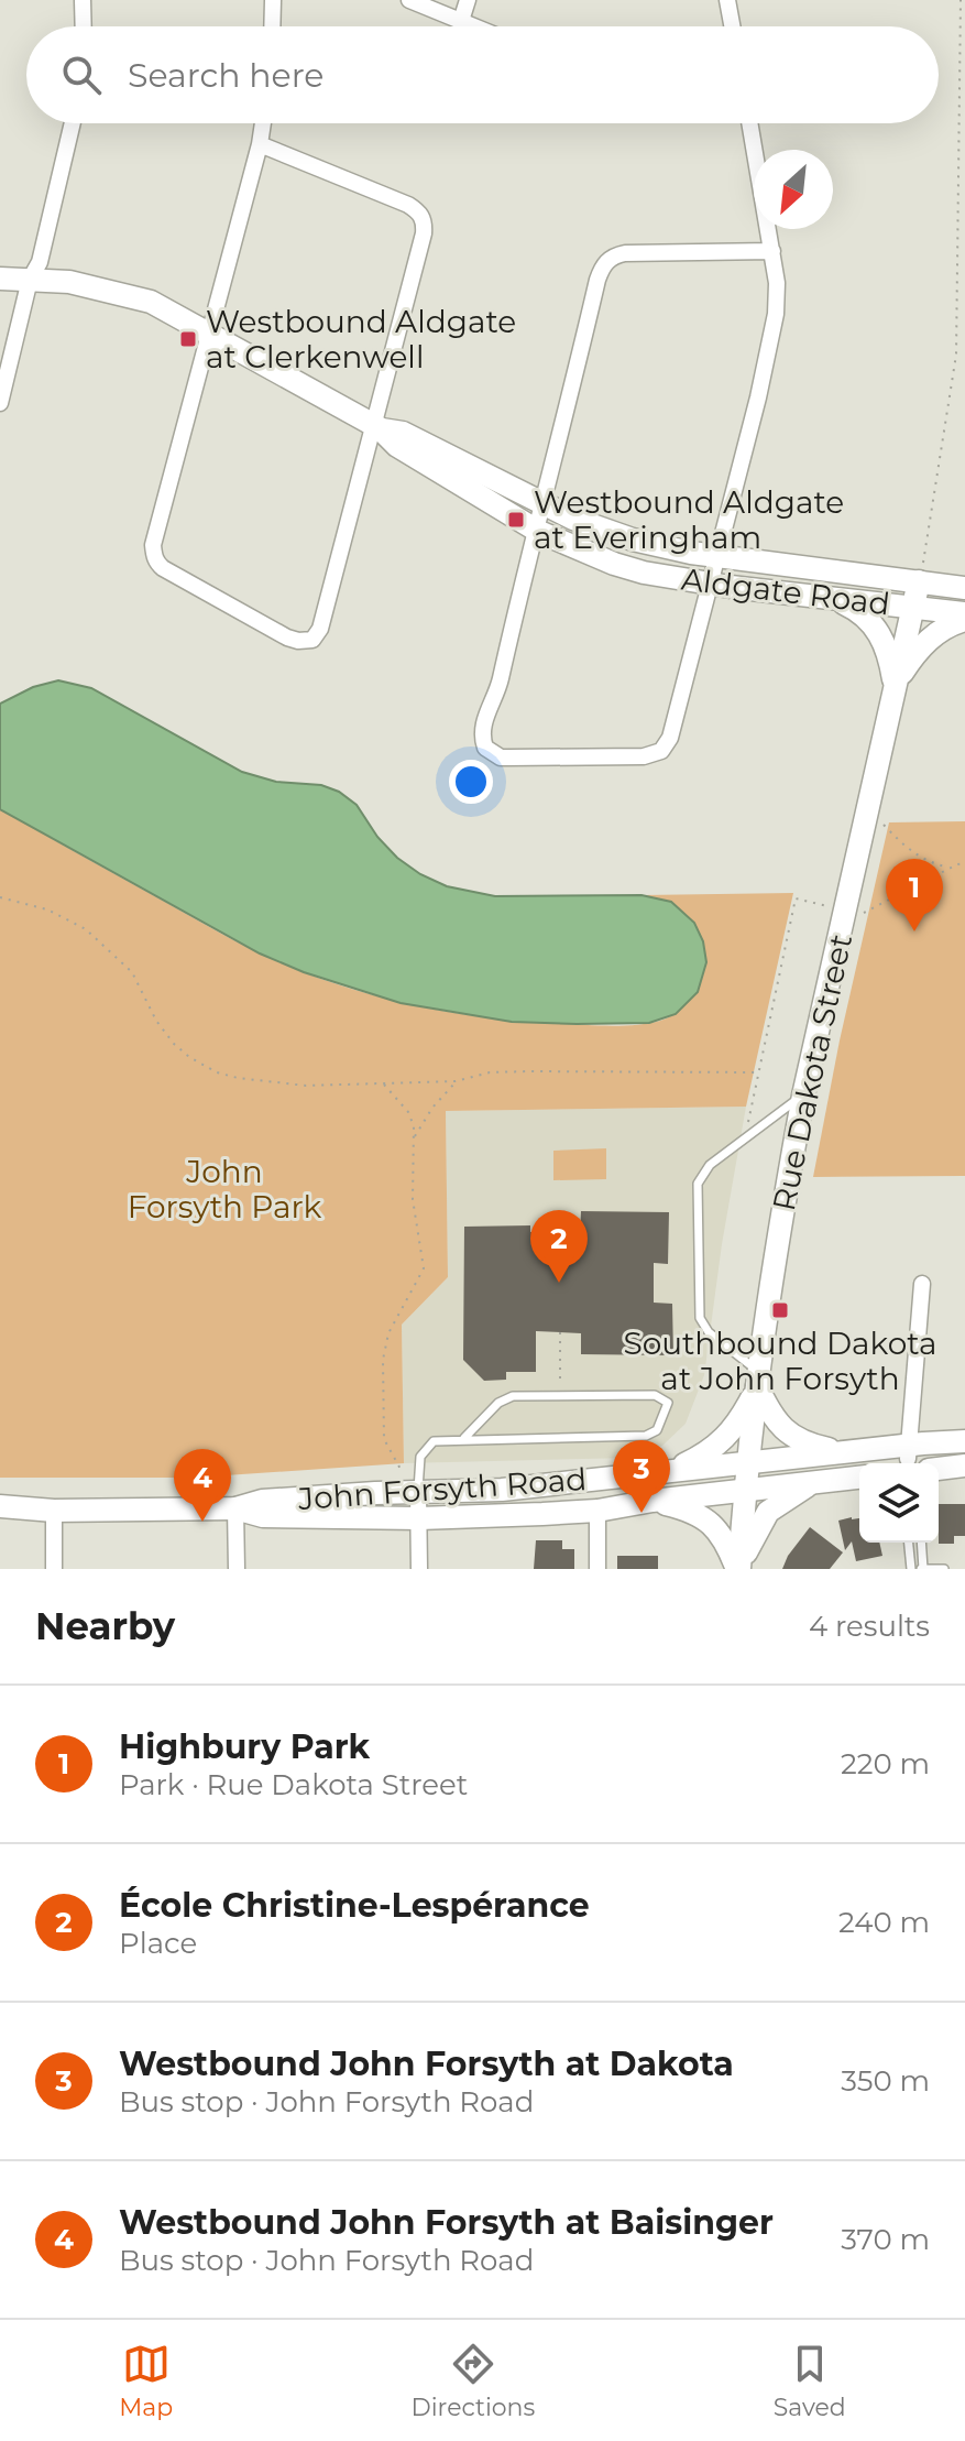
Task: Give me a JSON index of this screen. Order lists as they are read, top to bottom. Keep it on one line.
{"streets":{"street":["Aldgate Road","Rue Dakota Street","John Forsyth Road"]},"crossings":[["Aldgate Road","Rue Dakota Street"],["Rue Dakota Street","John Forsyth Road"]],"parks":["John Forsyth Park"],"places":{"transit":["Westbound Aldgate at Clerkenwell","Westbound Aldgate at Everingham","Southbound Dakota at John Forsyth"]},"north":"bottom left","page":{"search":"Search here","pins":["1","2","3","4"],"heading":["Nearby","4 results"],"list":[{"mark":"1","name":"Highbury Park","note":"Park · Rue Dakota Street","value":"220 m"},{"mark":"2","name":"École Christine-Lespérance","note":"Place","value":"240 m"},{"mark":"3","name":"Westbound John Forsyth at Dakota","note":"Bus stop · John Forsyth Road","value":"350 m"},{"mark":"4","name":"Westbound John Forsyth at Baisinger","note":"Bus stop · John Forsyth Road","value":"370 m"}],"nav":["Map","Directions","Saved"]}}
